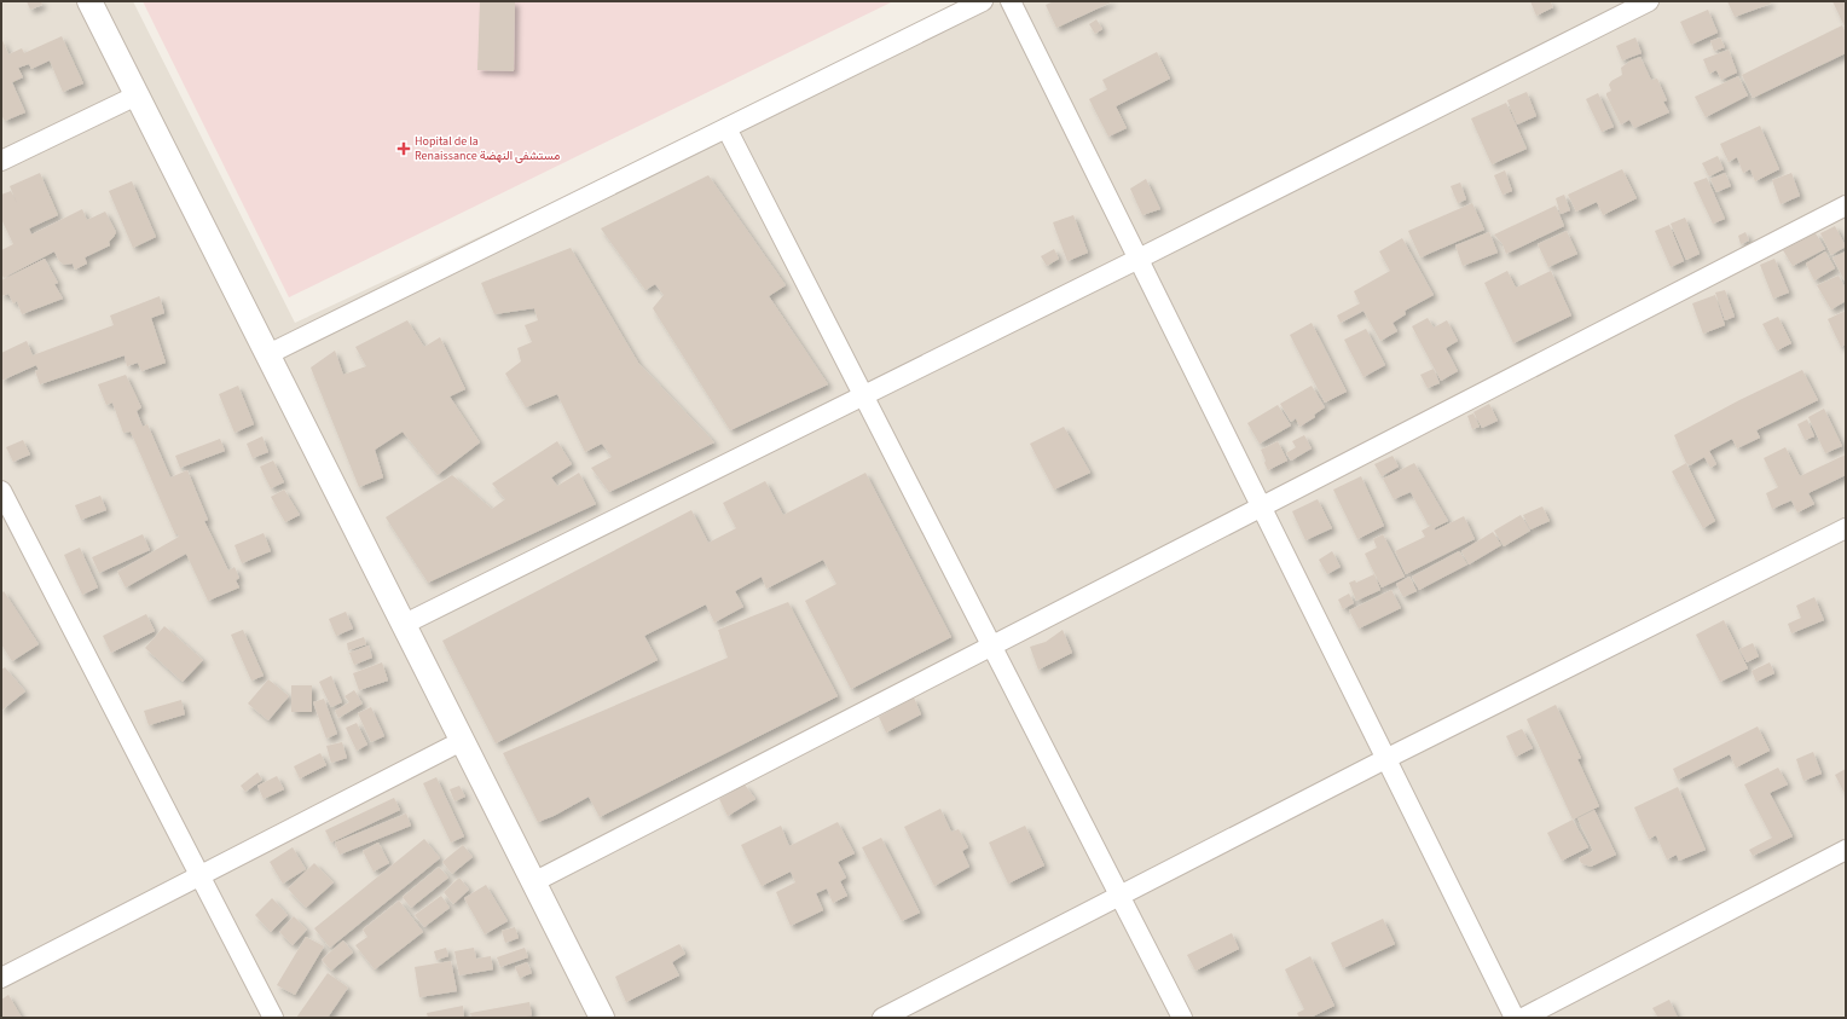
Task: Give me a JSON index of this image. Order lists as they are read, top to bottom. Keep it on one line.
{"places":{"health":["Hopital de la Renaissance مستشفى النهضة"]}}
